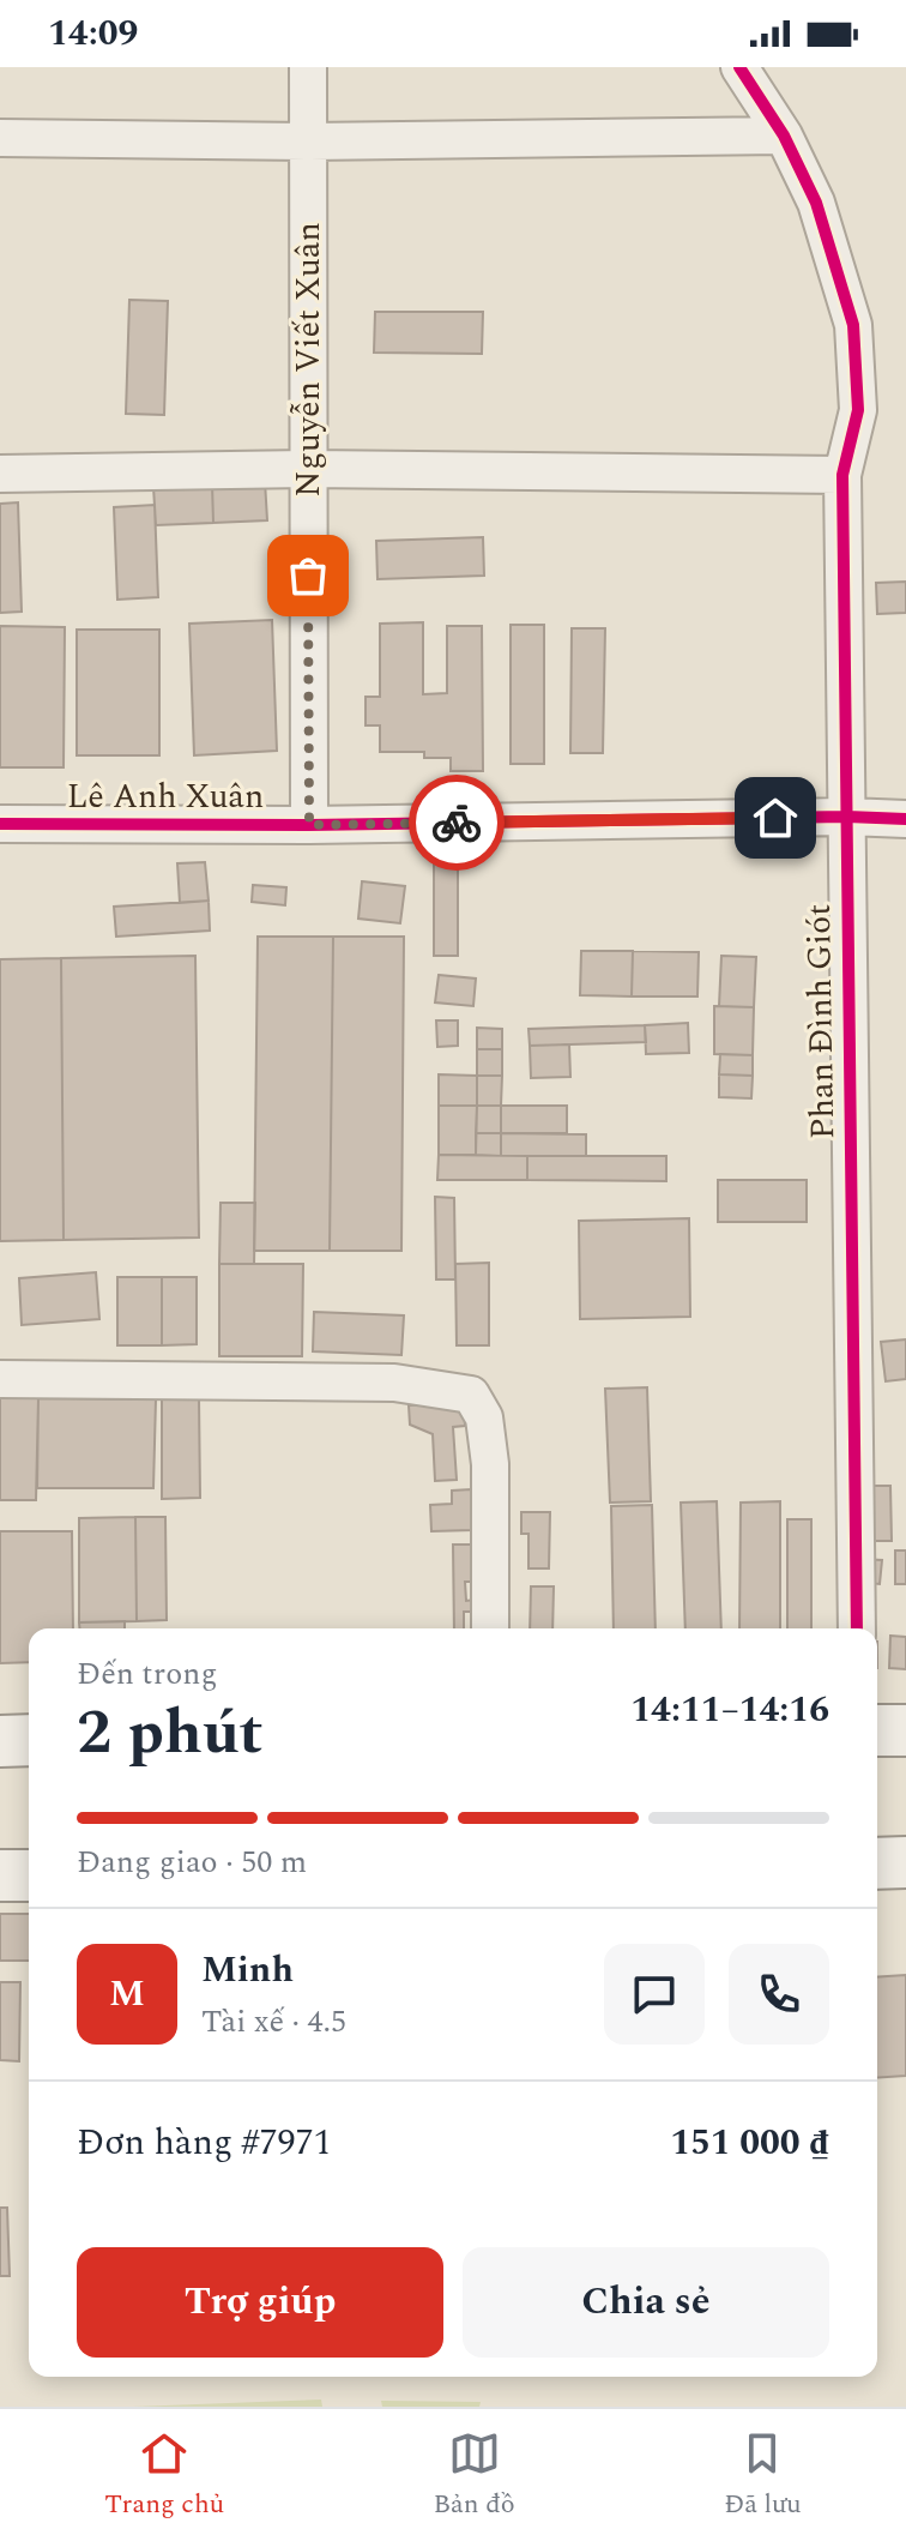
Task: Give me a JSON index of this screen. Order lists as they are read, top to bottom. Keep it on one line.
{"streets":{"street":["Nguyễn Viết Xuân","Lê Anh Xuân","Phan Đình Giót"]},"crossings":[["Nguyễn Viết Xuân","Lê Anh Xuân"],["Lê Anh Xuân","Phan Đình Giót"]],"page":{"status":"14:09","heading":["2 phút","Đến trong","14:11–14:16"],"panel":["Minh","Tài xế · 4.5","Đơn hàng #7971","151 000 ₫"],"bar":"Đang giao · 50 m","round":"M","buttons":["Trợ giúp","Chia sẻ"],"tabs":["Trang chủ","Bản đồ","Đã lưu"]}}
